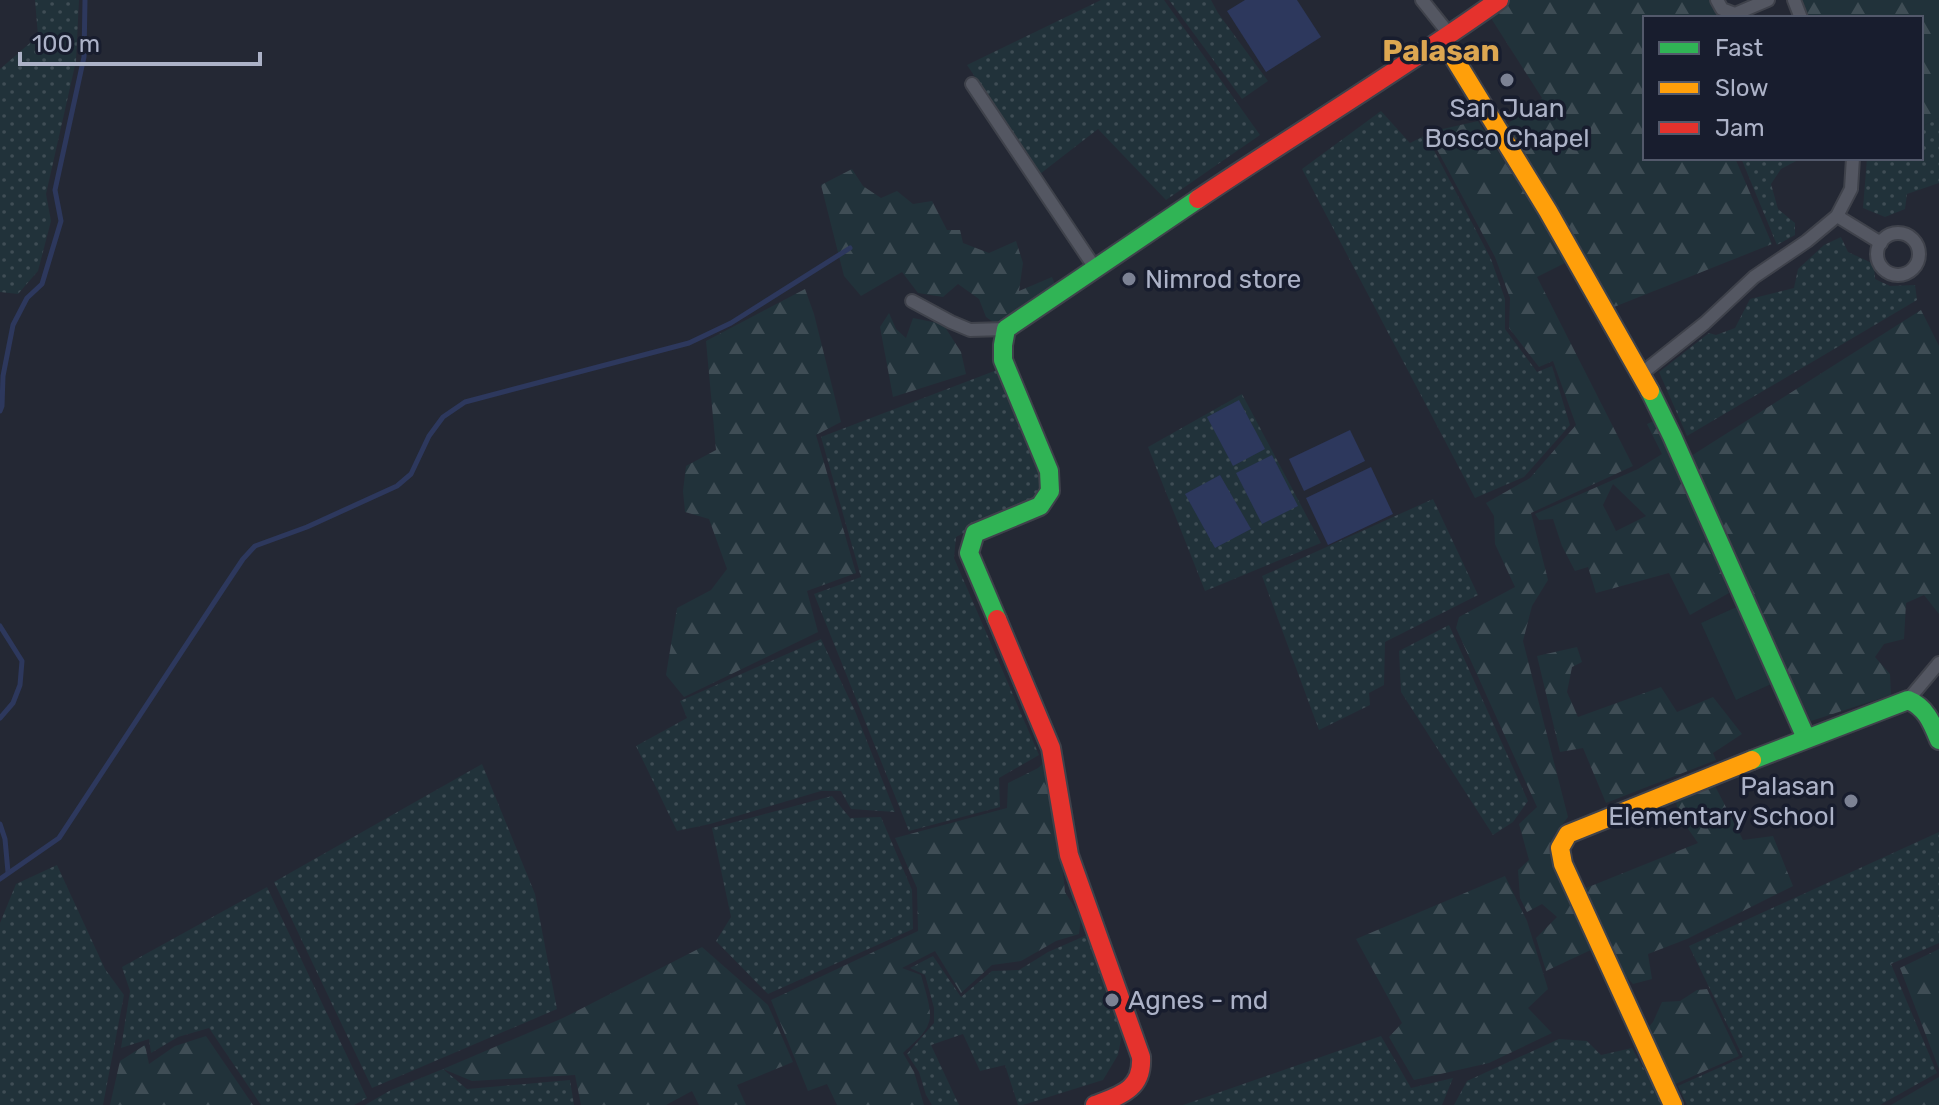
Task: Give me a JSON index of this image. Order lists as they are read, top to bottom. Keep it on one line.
{"districts":["Palasan"],"places":["San Juan Bosco Chapel","Nimrod store","Palasan Elementary School","Agnes - md"],"legend":["Fast","Slow","Jam"],"scale_bar":"100 m"}
